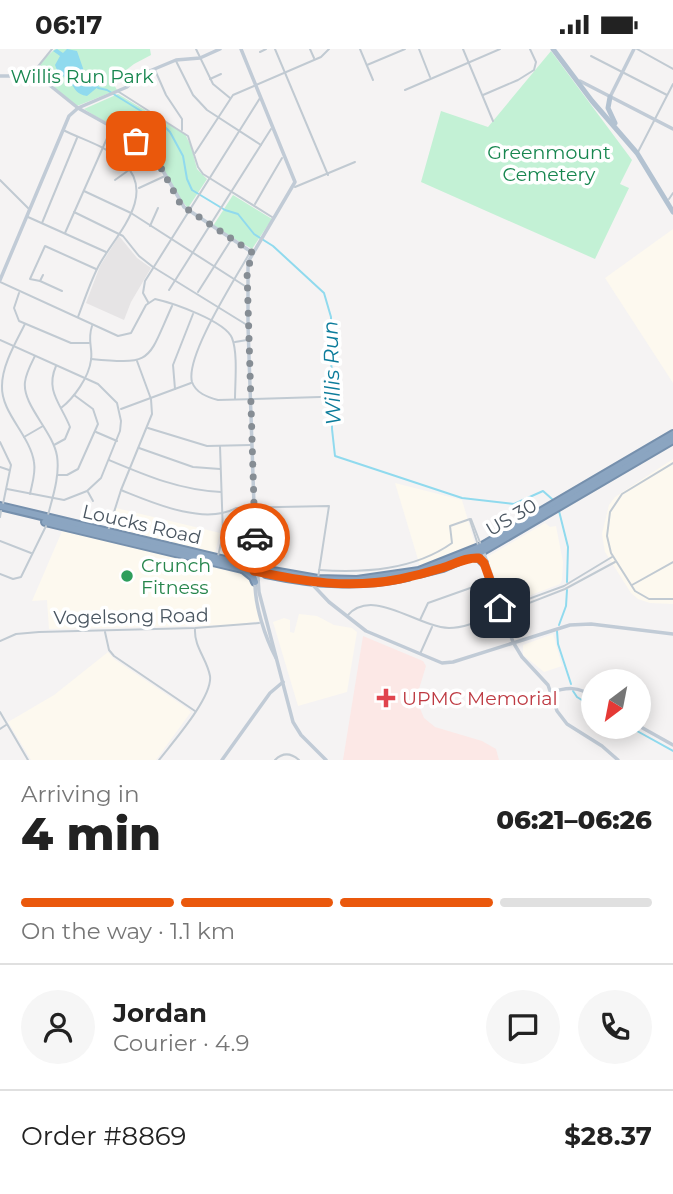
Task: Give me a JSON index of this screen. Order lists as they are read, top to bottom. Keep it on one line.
{"streets":{"highway":["US 30","Loucks Road"],"street":["Vogelsong Road"]},"crossings":[["US 30","Loucks Road"]],"water":["Willis Run"],"parks":["Willis Run Park","Greenmount Cemetery"],"places":{"other":["Crunch Fitness"],"health":["UPMC Memorial"]},"north":"bottom left","page":{"status":"06:17","heading":["4 min","Arriving in","06:21–06:26"],"panel":["Jordan","Courier · 4.9","Order #8869","$28.37"],"bar":"On the way · 1.1 km"}}
